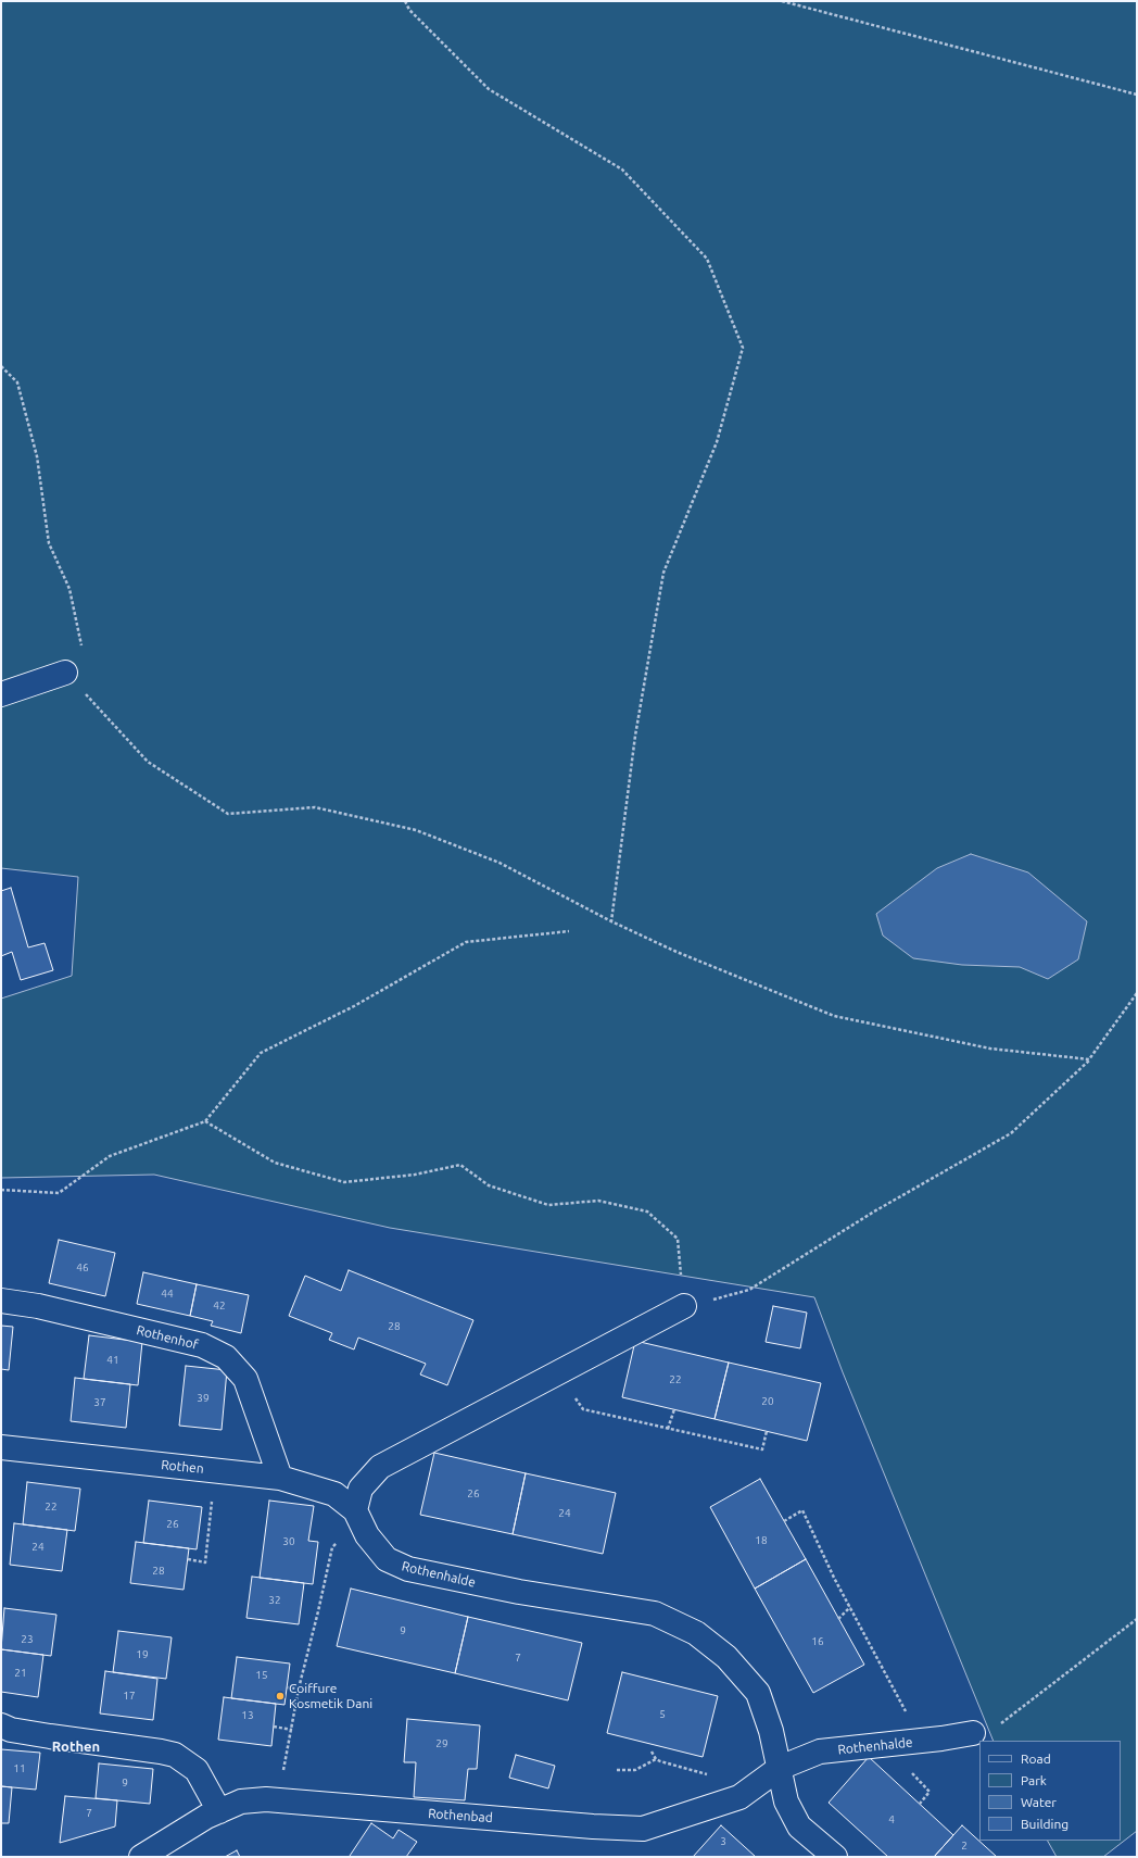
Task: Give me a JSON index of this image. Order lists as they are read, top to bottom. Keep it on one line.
{"streets":{"street":["Rothenhof","Rothen","Rothenhalde","Rothenbad"]},"crossings":[["Rothenhof","Rothen"],["Rothen","Rothenhalde"],["Rothenhalde","Rothenbad"]],"districts":["Rothen"],"places":["Coiffure Kosmetik Dani"],"house_numbers":["46","44","42","28","41","22","39","20","37","26","22","24","26","18","30","24","28","32","9","23","16","19","7","21","15","17","5","13","29","11","9","7","4","3","2"],"legend":["Road","Park","Water","Building"]}
